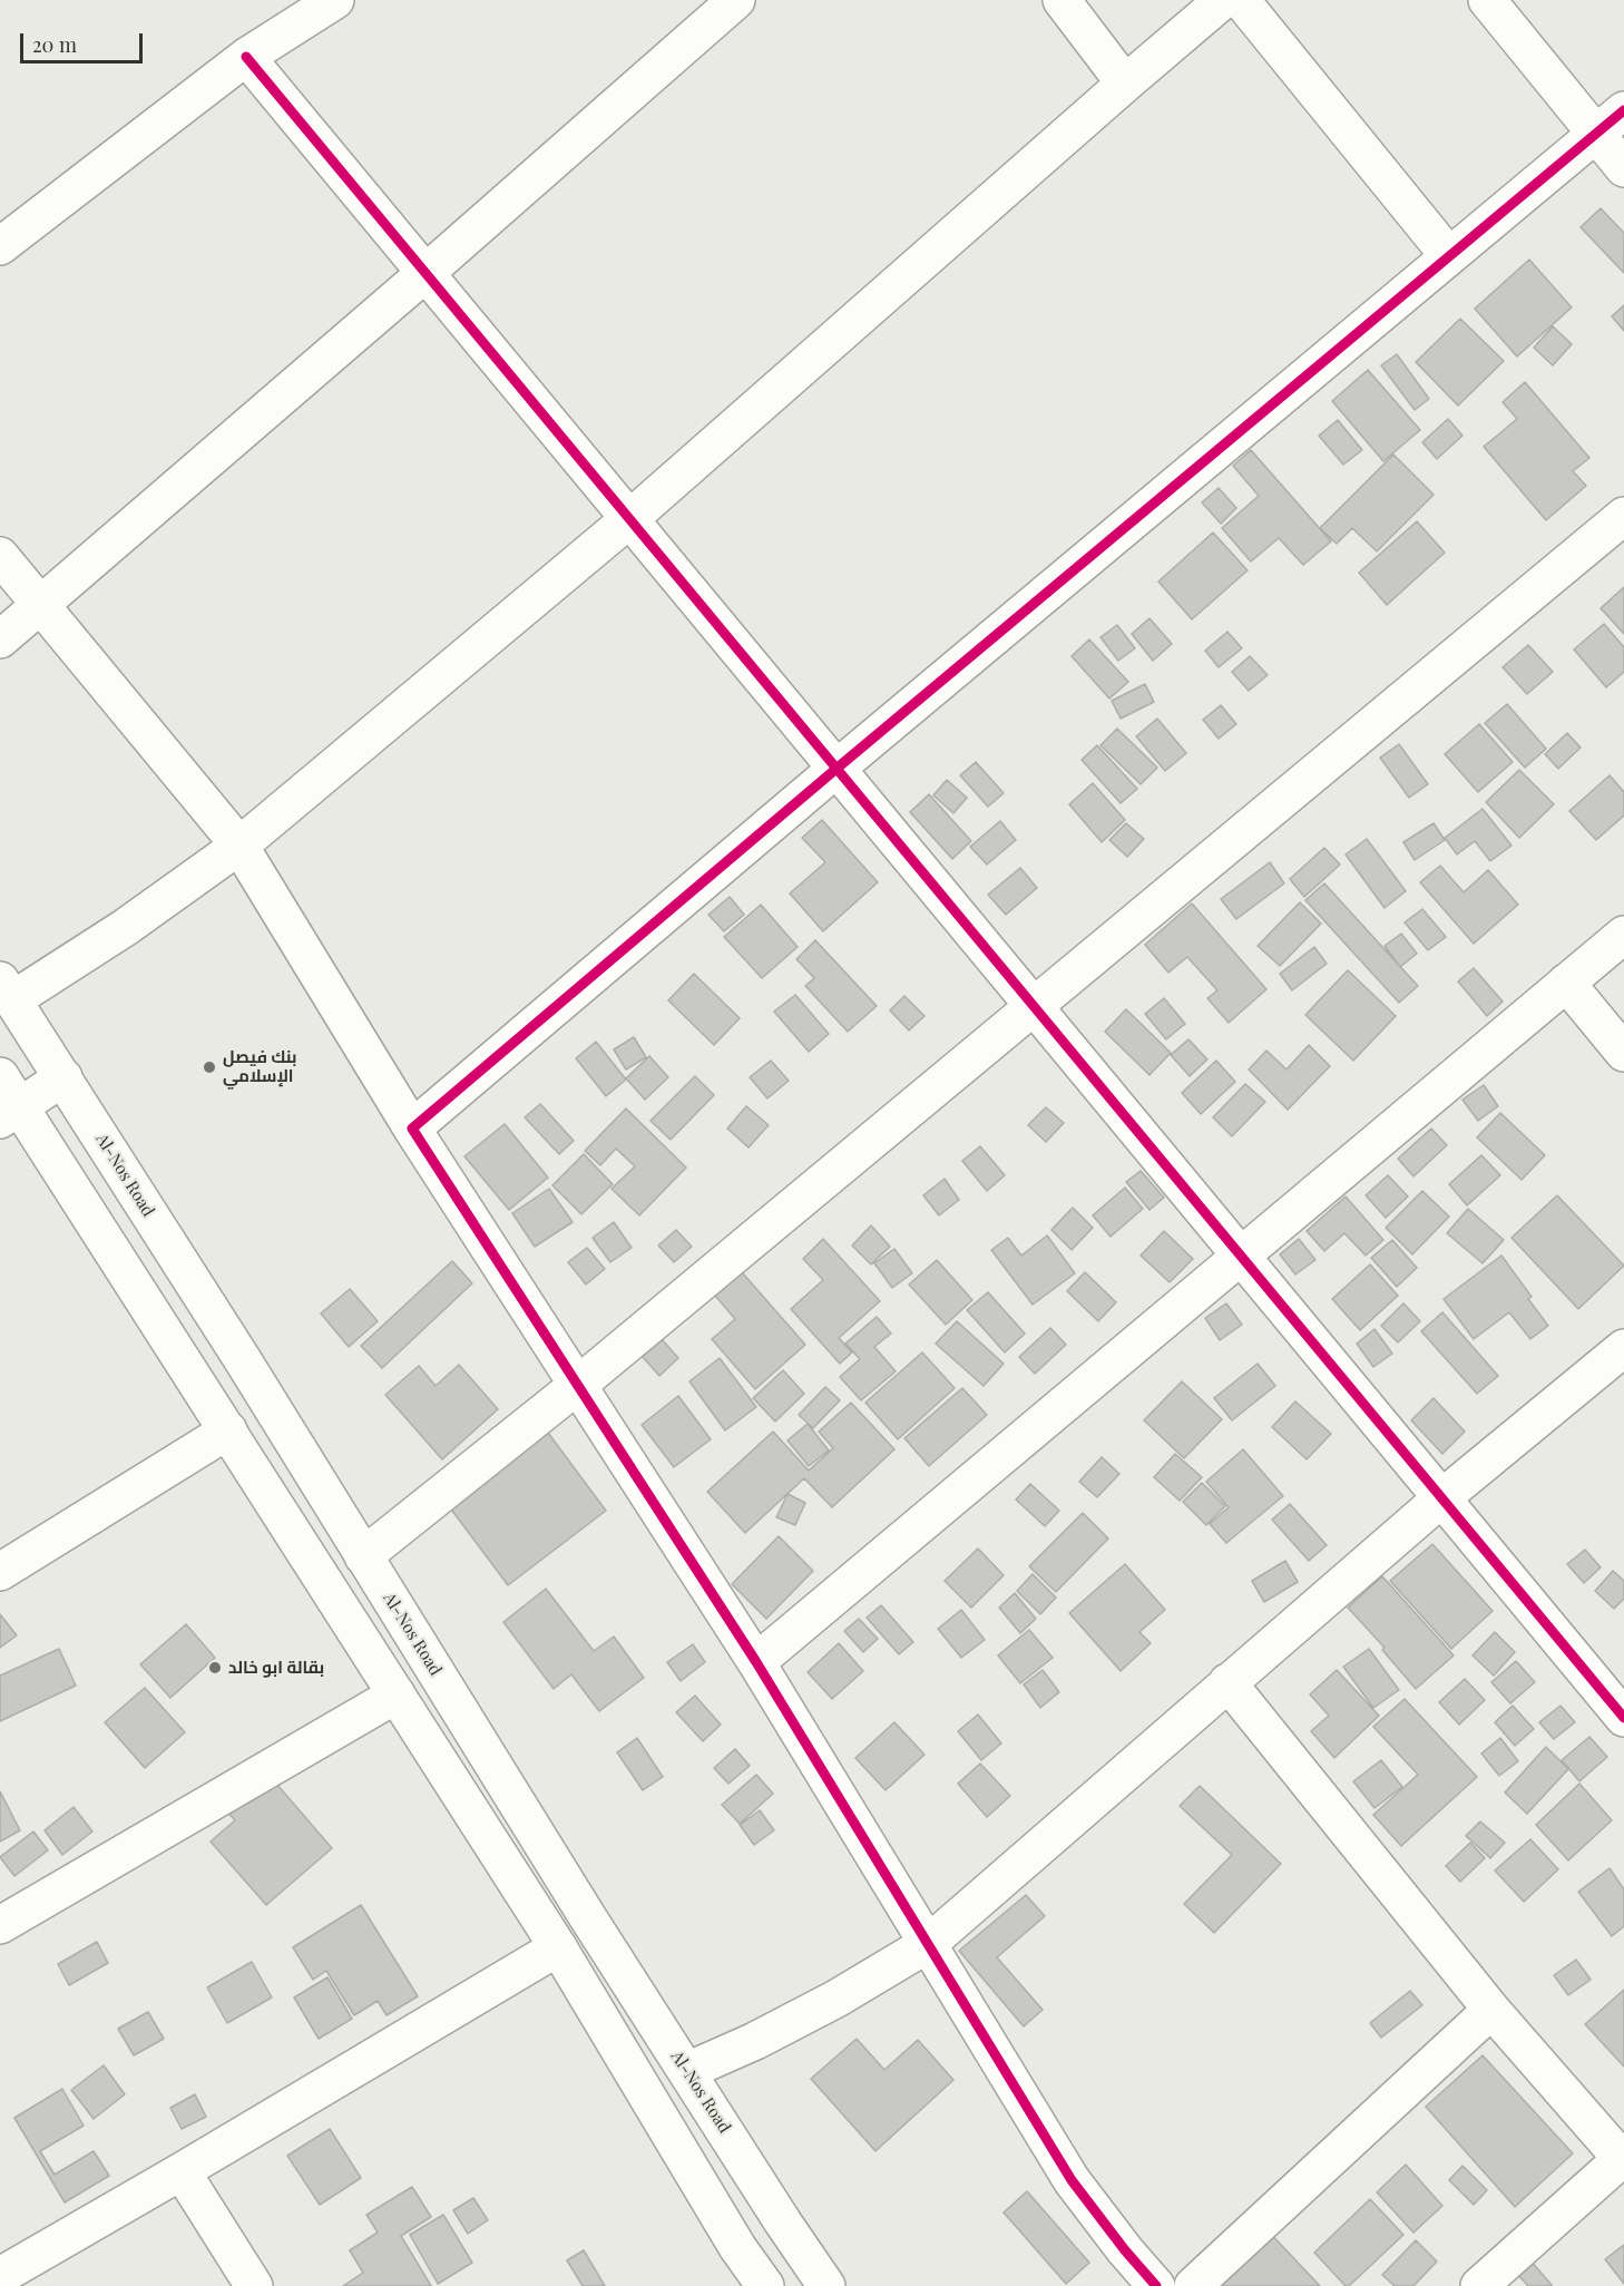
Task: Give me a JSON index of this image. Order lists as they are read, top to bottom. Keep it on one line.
{"streets":{"street":["Al-Nos Road"]},"places":["بنك فيصل الإسلامي","بقالة ابو خالد"],"scale_bar":"20 m"}
